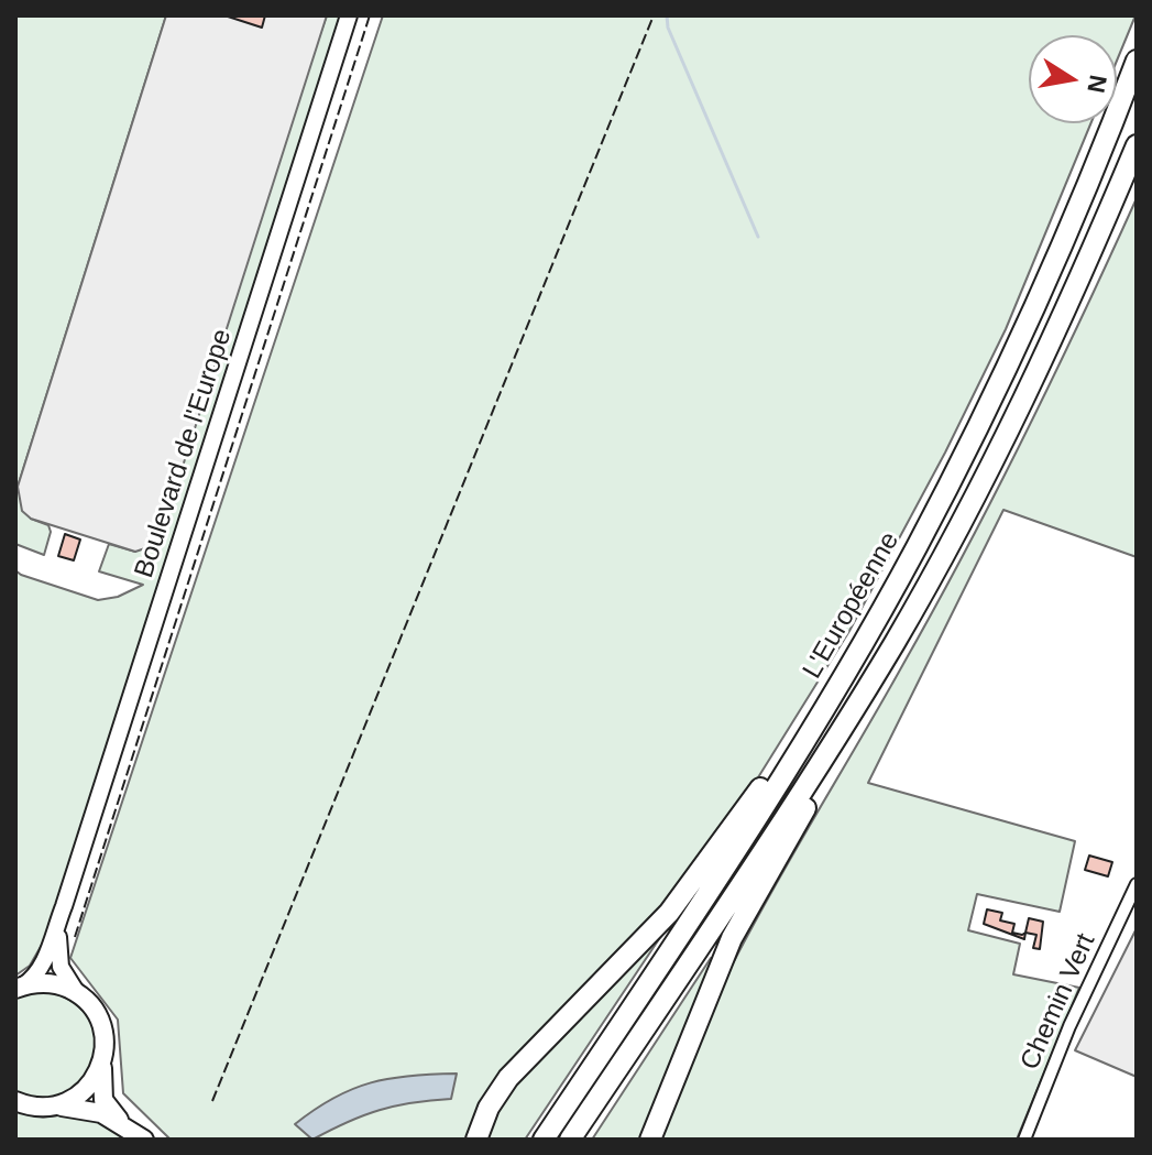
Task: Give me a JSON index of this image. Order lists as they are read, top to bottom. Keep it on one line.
{"streets":{"highway":["L'Européenne"],"main road":["Boulevard de l'Europe"],"street":["Chemin Vert"]},"north":"right"}
